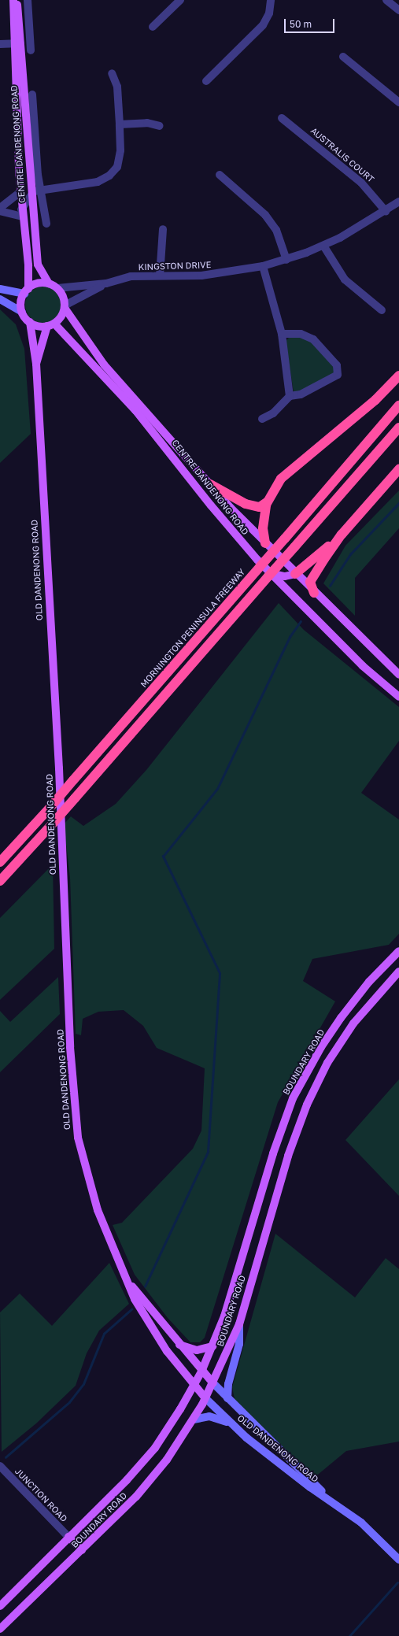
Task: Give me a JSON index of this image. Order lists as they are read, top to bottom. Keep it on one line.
{"streets":{"highway":["MORNINGTON PENINSULA FREEWAY"],"main road":["CENTRE DANDENONG ROAD","OLD DANDENONG ROAD","BOUNDARY ROAD"],"street":["AUSTRALIS COURT","KINGSTON DRIVE","JUNCTION ROAD"]},"crossings":[["CENTRE DANDENONG ROAD","KINGSTON DRIVE"],["CENTRE DANDENONG ROAD","OLD DANDENONG ROAD"],["AUSTRALIS COURT","KINGSTON DRIVE"],["KINGSTON DRIVE","OLD DANDENONG ROAD"],["OLD DANDENONG ROAD","BOUNDARY ROAD"],["BOUNDARY ROAD","JUNCTION ROAD"]],"scale_bar":"50 m"}
